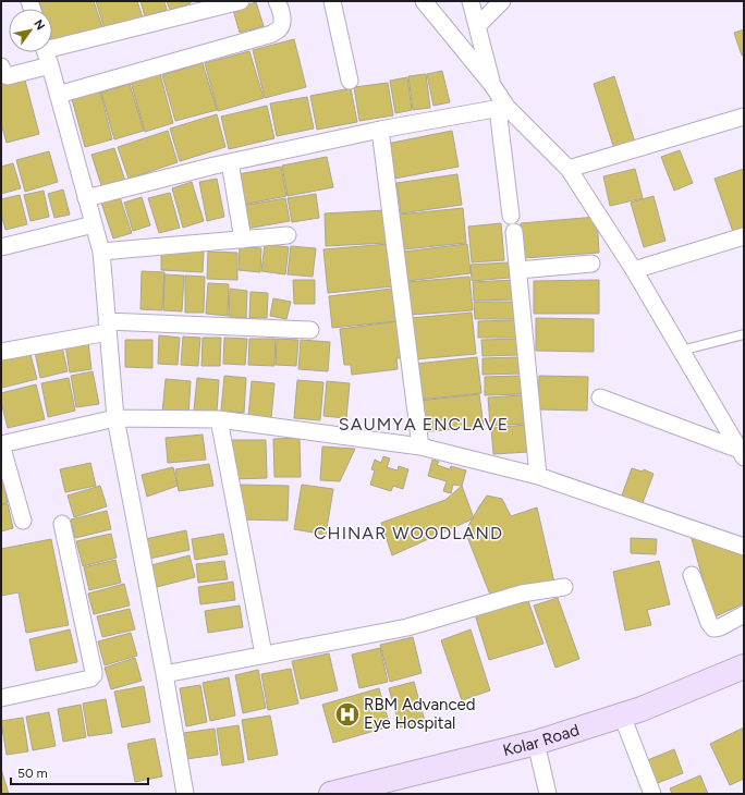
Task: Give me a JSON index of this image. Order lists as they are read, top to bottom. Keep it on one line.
{"streets":{"main road":["Kolar Road"]},"districts":["SAUMYA ENCLAVE","CHINAR WOODLAND"],"places":{"hospital":["RBM Advanced Eye Hospital"]},"scale_bar":"50 m","north":"top right"}
